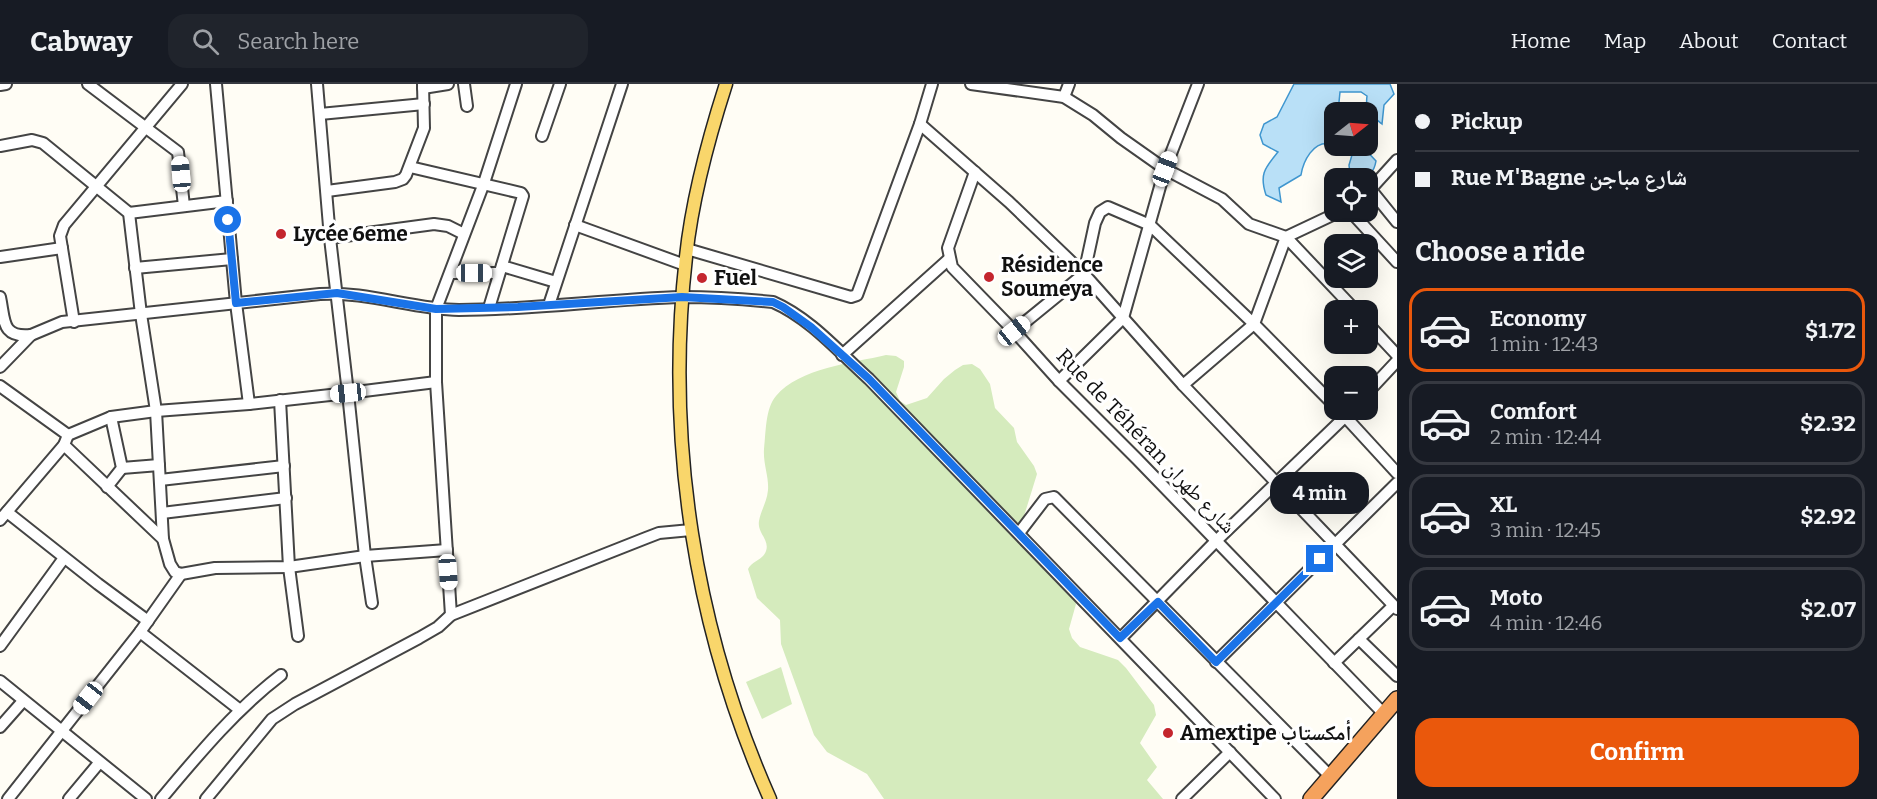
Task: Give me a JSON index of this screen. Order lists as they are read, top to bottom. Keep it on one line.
{"streets":{"street":["Rue de Téhéran شارع طهران"]},"places":["Lycée 6eme","Résidence Soumeya","Fuel","Amextipe أمكستاب"],"north":"right","page":{"header":"Cabway","search":"Search here","nav":["Home","Map","About","Contact"],"banner":["Pickup","Rue M'Bagne شارع مباجن"],"map_buttons":["+","−"],"heading":"Choose a ride","list":[{"name":"Economy","note":"1 min · 12:43","value":"$1.72"},{"name":"Comfort","note":"2 min · 12:44","value":"$2.32"},{"name":"XL","note":"3 min · 12:45","value":"$2.92"},{"name":"Moto","note":"4 min · 12:46","value":"$2.07"}],"bubble":"4 min","buttons":"Confirm"}}
